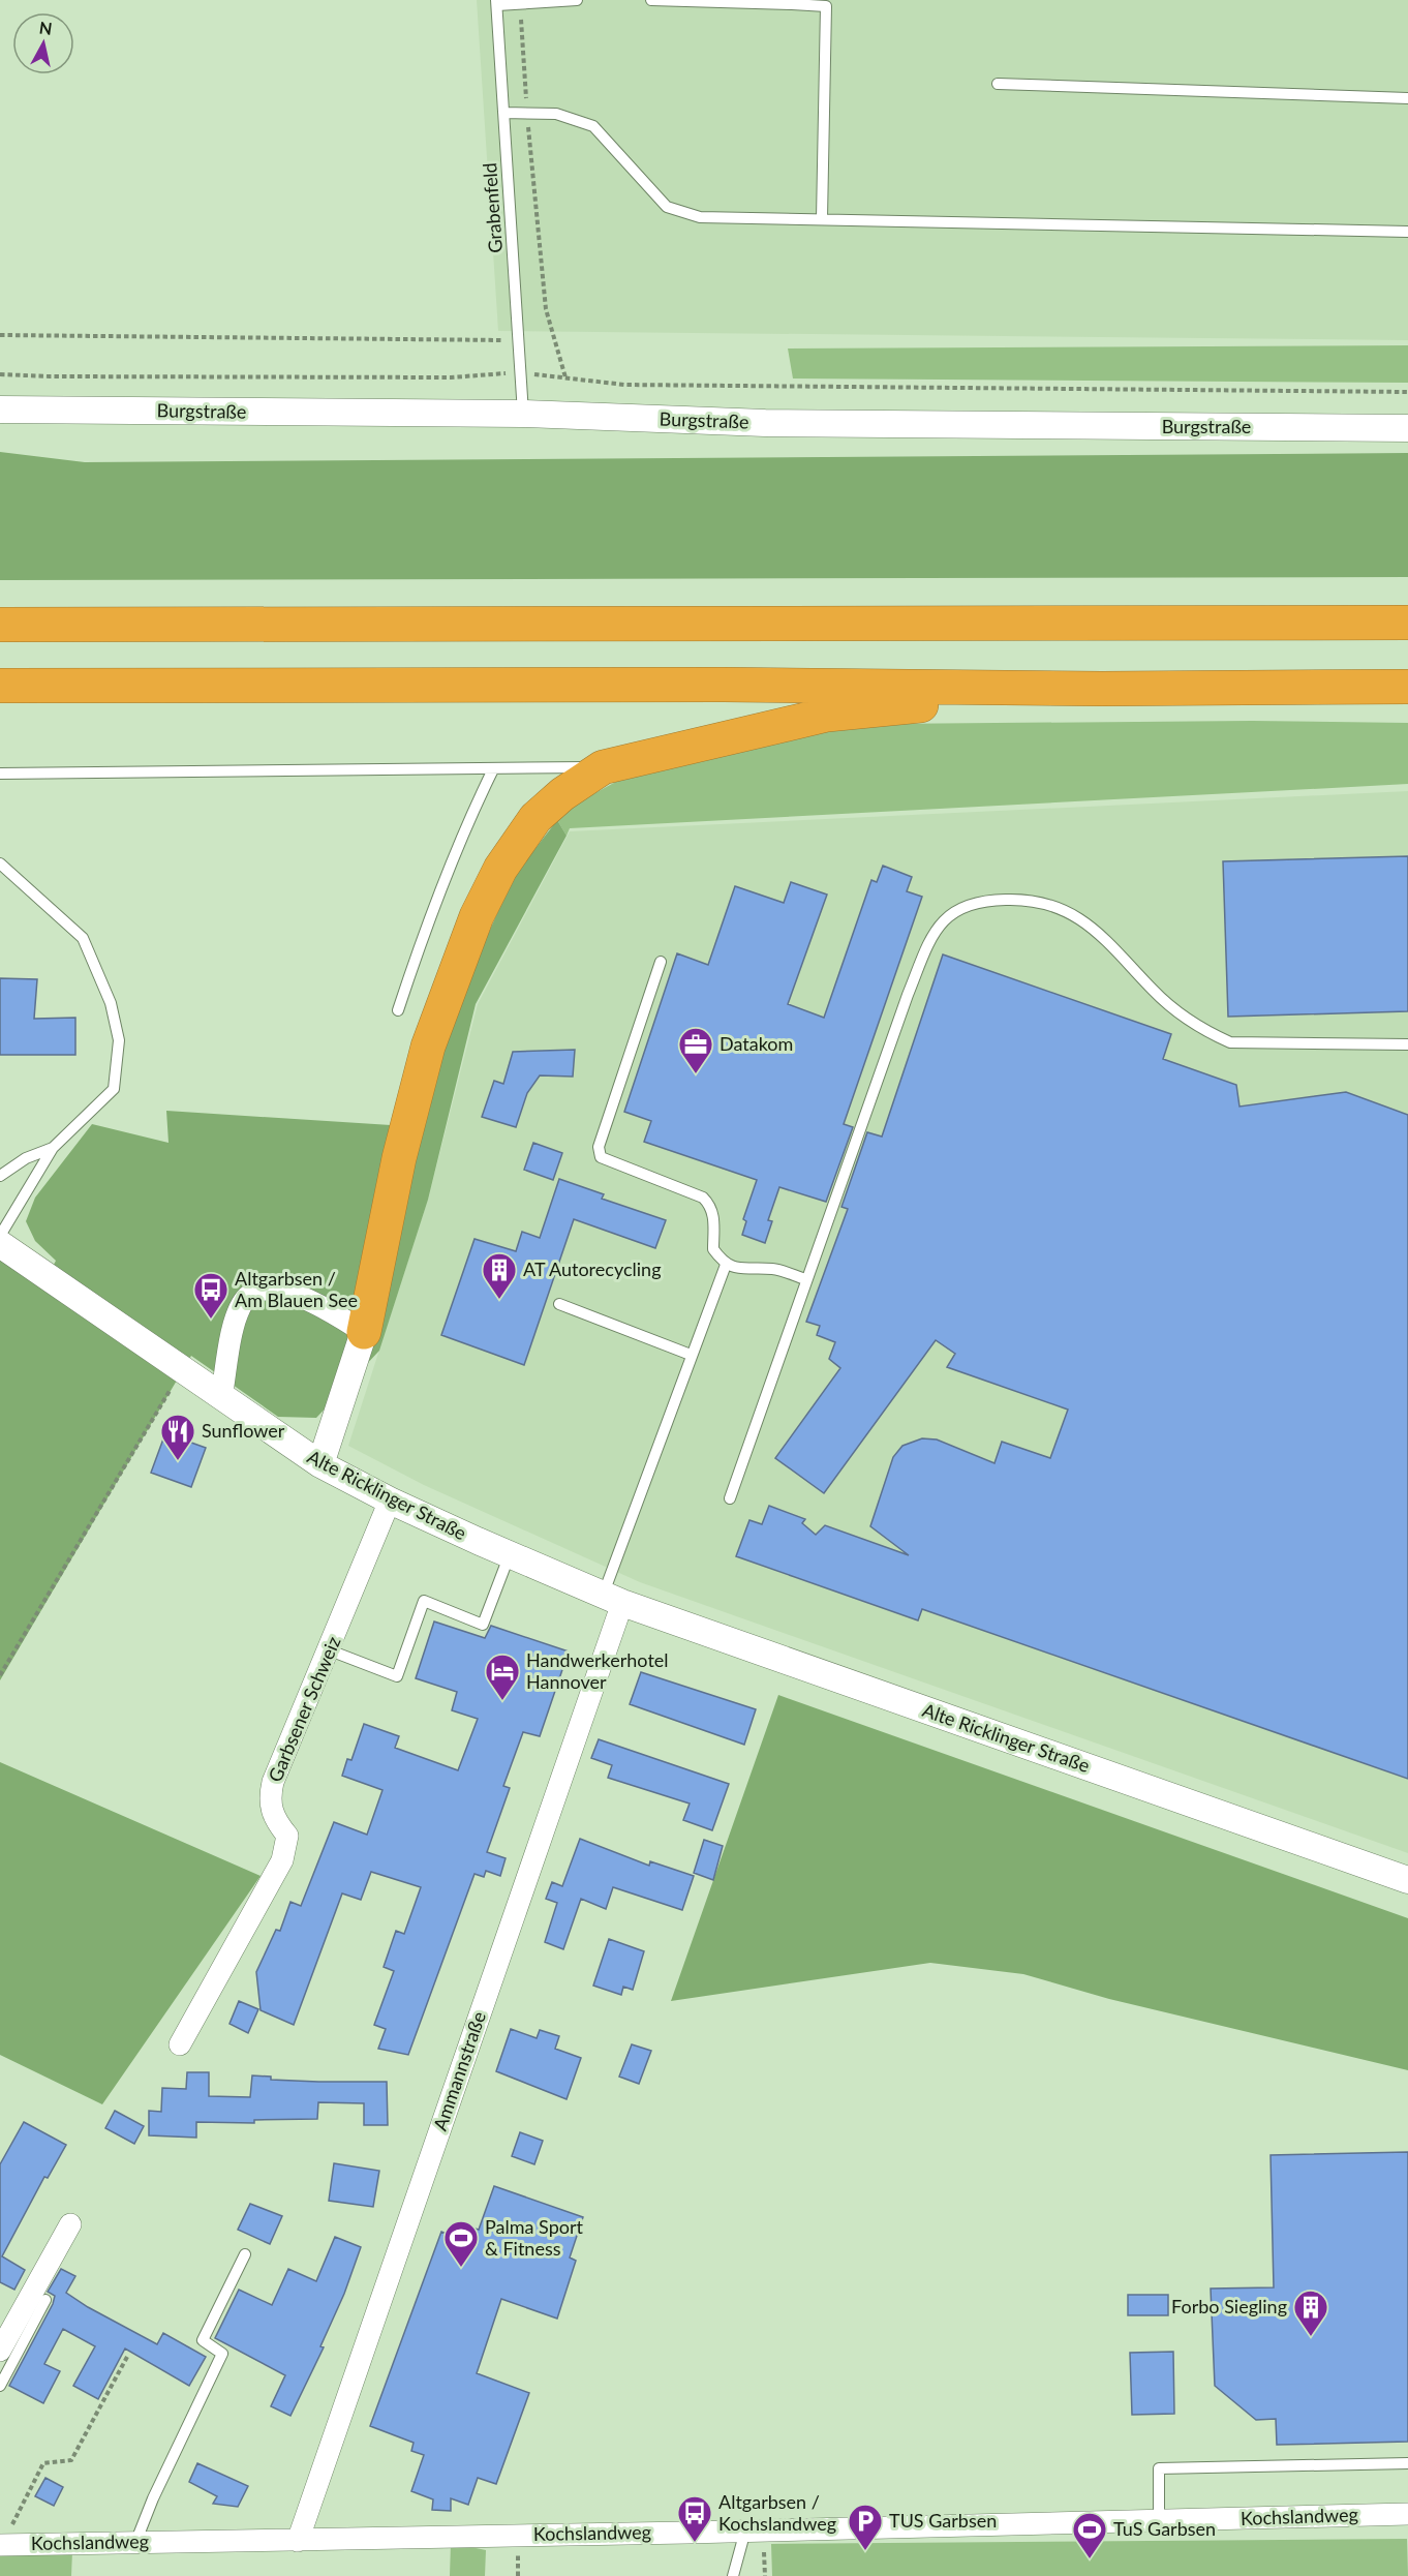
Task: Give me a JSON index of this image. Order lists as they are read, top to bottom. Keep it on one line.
{"streets":{"street":["Burgstraße","Alte Ricklinger Straße","Garbsener Schweiz","Ammannstraße","Kochslandweg"],"lane":["Grabenfeld"]},"crossings":[["Grabenfeld","Burgstraße"],["Alte Ricklinger Straße","Garbsener Schweiz"],["Alte Ricklinger Straße","Ammannstraße"],["Ammannstraße","Kochslandweg"]],"places":{"office":["Datakom"],"building":["AT Autorecycling","Forbo Siegling"],"bus stop":["Altgarbsen / Am Blauen See","Altgarbsen / Kochslandweg"],"restaurant":["Sunflower"],"hotel":["Handwerkerhotel Hannover"],"sports":["Palma Sport & Fitness","TuS Garbsen"],"parking":["TUS Garbsen"]},"north":"top"}
